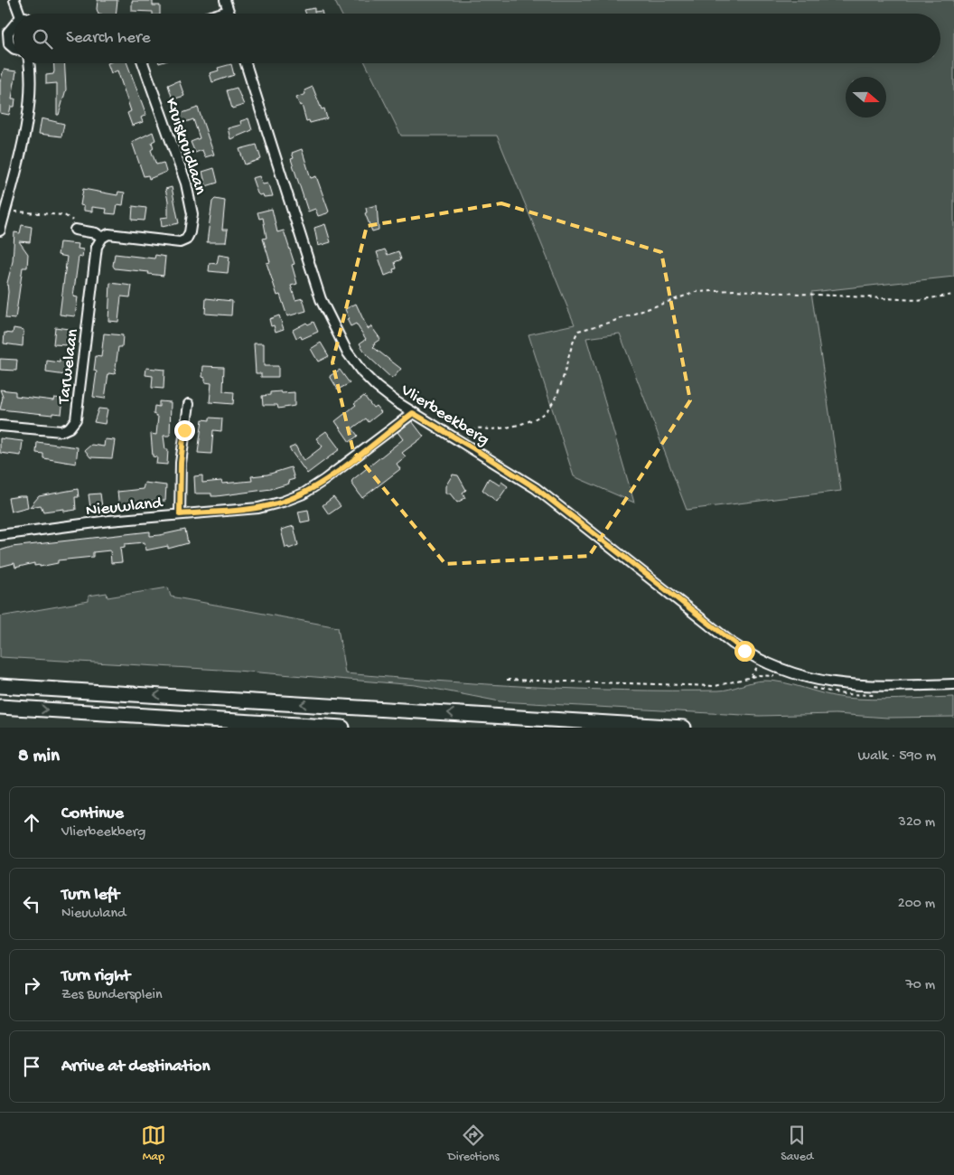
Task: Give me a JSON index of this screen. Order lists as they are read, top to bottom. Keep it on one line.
{"streets":{"street":["Kruiskruidlaan","Tarwelaan","Vlierbeekberg","Nieuwland"]},"crossings":[["Kruiskruidlaan","Tarwelaan"],["Vlierbeekberg","Nieuwland"]],"north":"right","page":{"search":"Search here","heading":["8 min","Walk · 590 m"],"list":[["Continue","Vlierbeekberg","320 m"],["Turn left","Nieuwland","200 m"],["Turn right","Zes Bundersplein","70 m"],"Arrive at destination"],"nav":["Map","Directions","Saved"]}}
